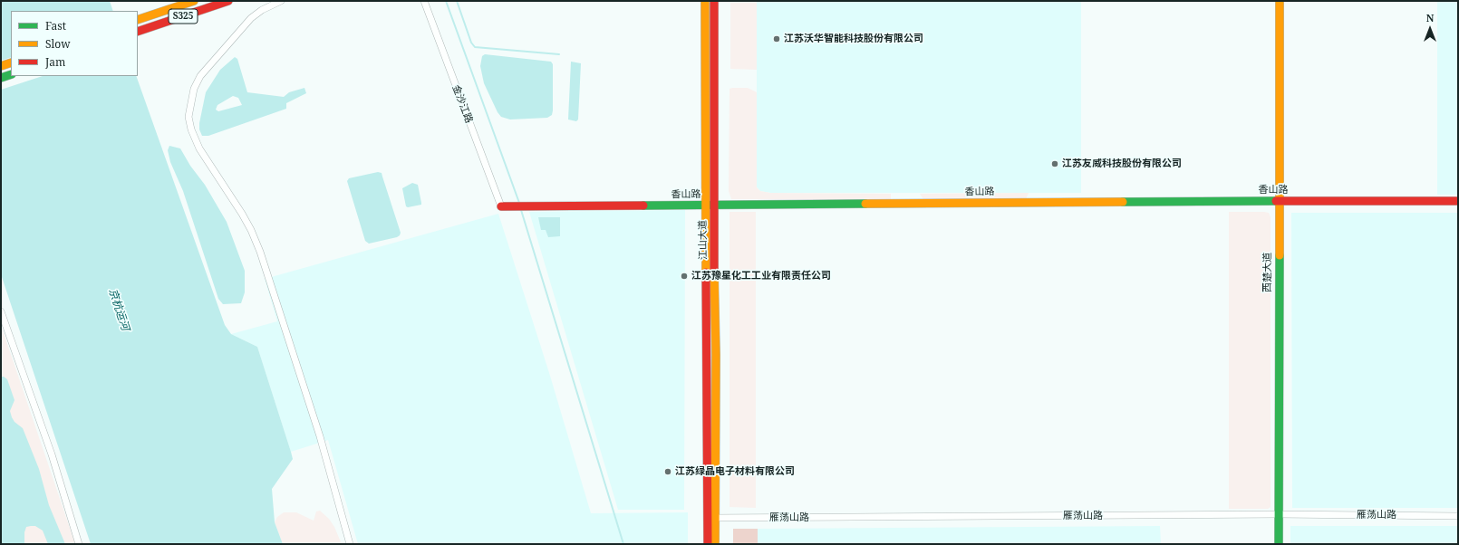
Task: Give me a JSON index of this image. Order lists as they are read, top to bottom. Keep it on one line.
{"streets":{"street":["S325","金沙江路","香山路","江山大道","西楚大道","雁荡山路"]},"crossings":[["金沙江路","香山路"],["香山路","江山大道"],["香山路","西楚大道"],["江山大道","雁荡山路"],["西楚大道","雁荡山路"]],"water":["京杭运河"],"places":["江苏沃华智能科技股份有限公司","江苏友威科技股份有限公司","江苏豫星化工工业有限责任公司","江苏绿晶电子材料有限公司"],"legend":["Fast","Slow","Jam"],"north":"top"}
